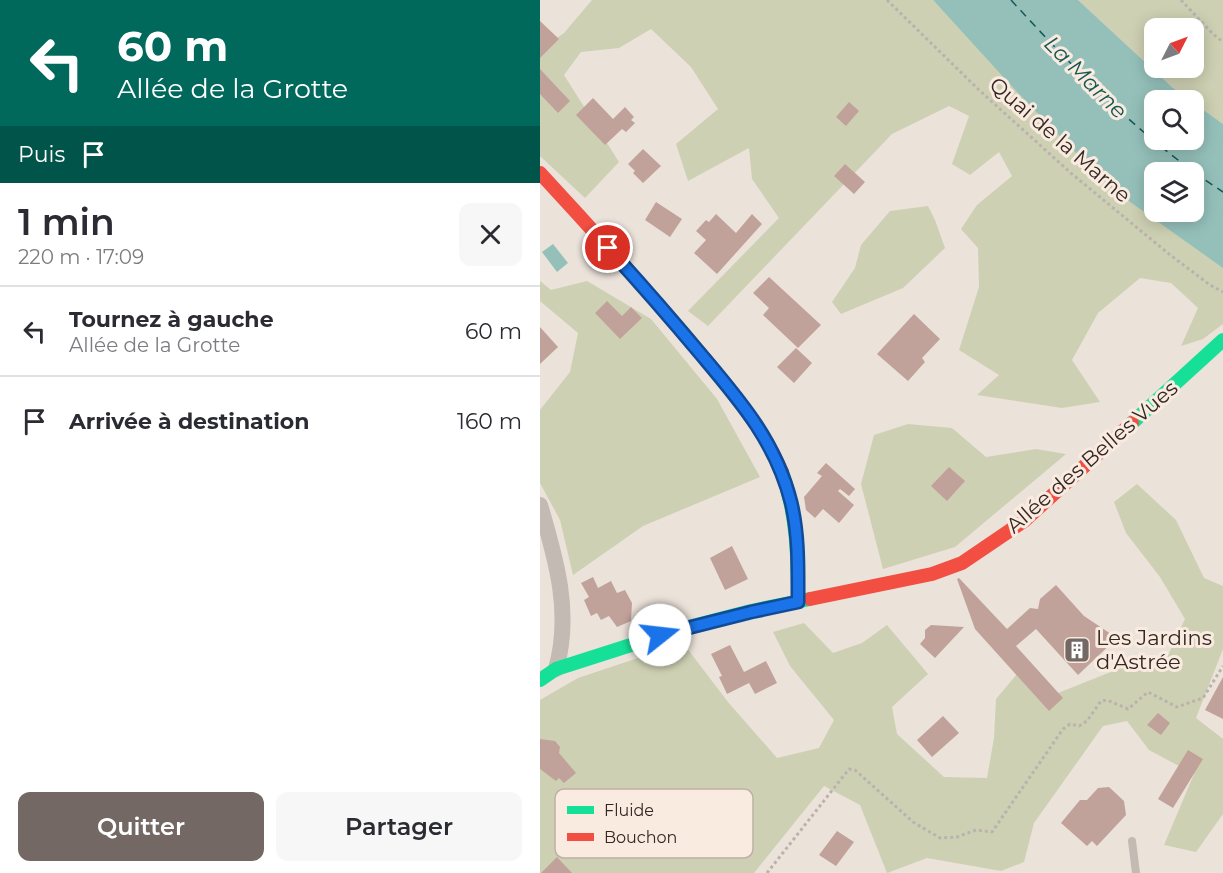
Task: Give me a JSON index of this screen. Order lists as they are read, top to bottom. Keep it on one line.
{"streets":{"street":["Allée des Belles Vues"],"path":["Quai de la Marne"]},"water":["La Marne"],"places":{"building":["Les Jardins d'Astrée"]},"legend":["Fluide","Bouchon"],"north":"top right","page":{"turn":["60 m","Allée de la Grotte"],"then":"Puis","heading":["1 min","220 m · 17:09"],"list":[{"name":"Tournez à gauche","note":"Allée de la Grotte","value":"60 m"},{"name":"Arrivée à destination","value":"160 m"}],"buttons":["Quitter","Partager"]}}
